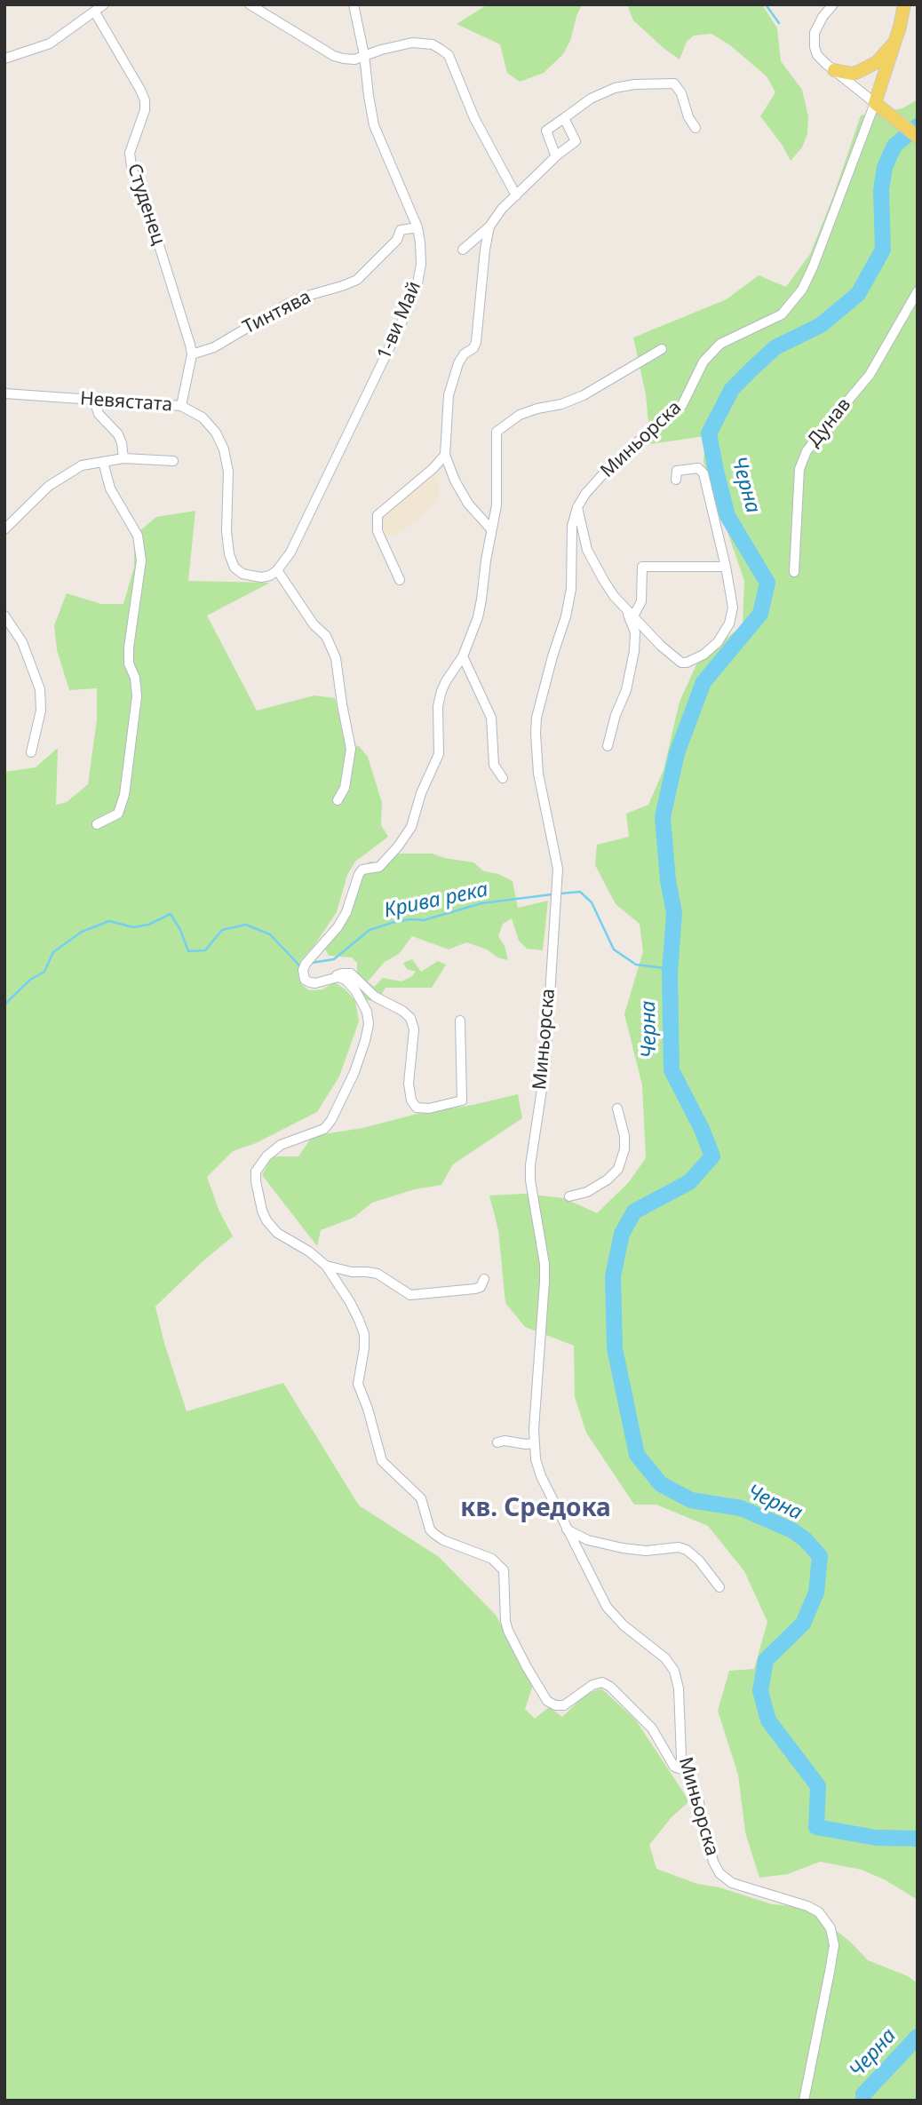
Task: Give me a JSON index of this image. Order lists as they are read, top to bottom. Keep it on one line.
{"streets":{"street":["Студенец","Тинтява","1-ви Май","Невястата","Дунав","Миньорска"]},"crossings":[["Студенец","Тинтява"],["Студенец","Невястата"],["Тинтява","1-ви Май"],["1-ви Май","Невястата"]],"districts":["кв. Средока"],"water":["Черна","Крива река"]}
